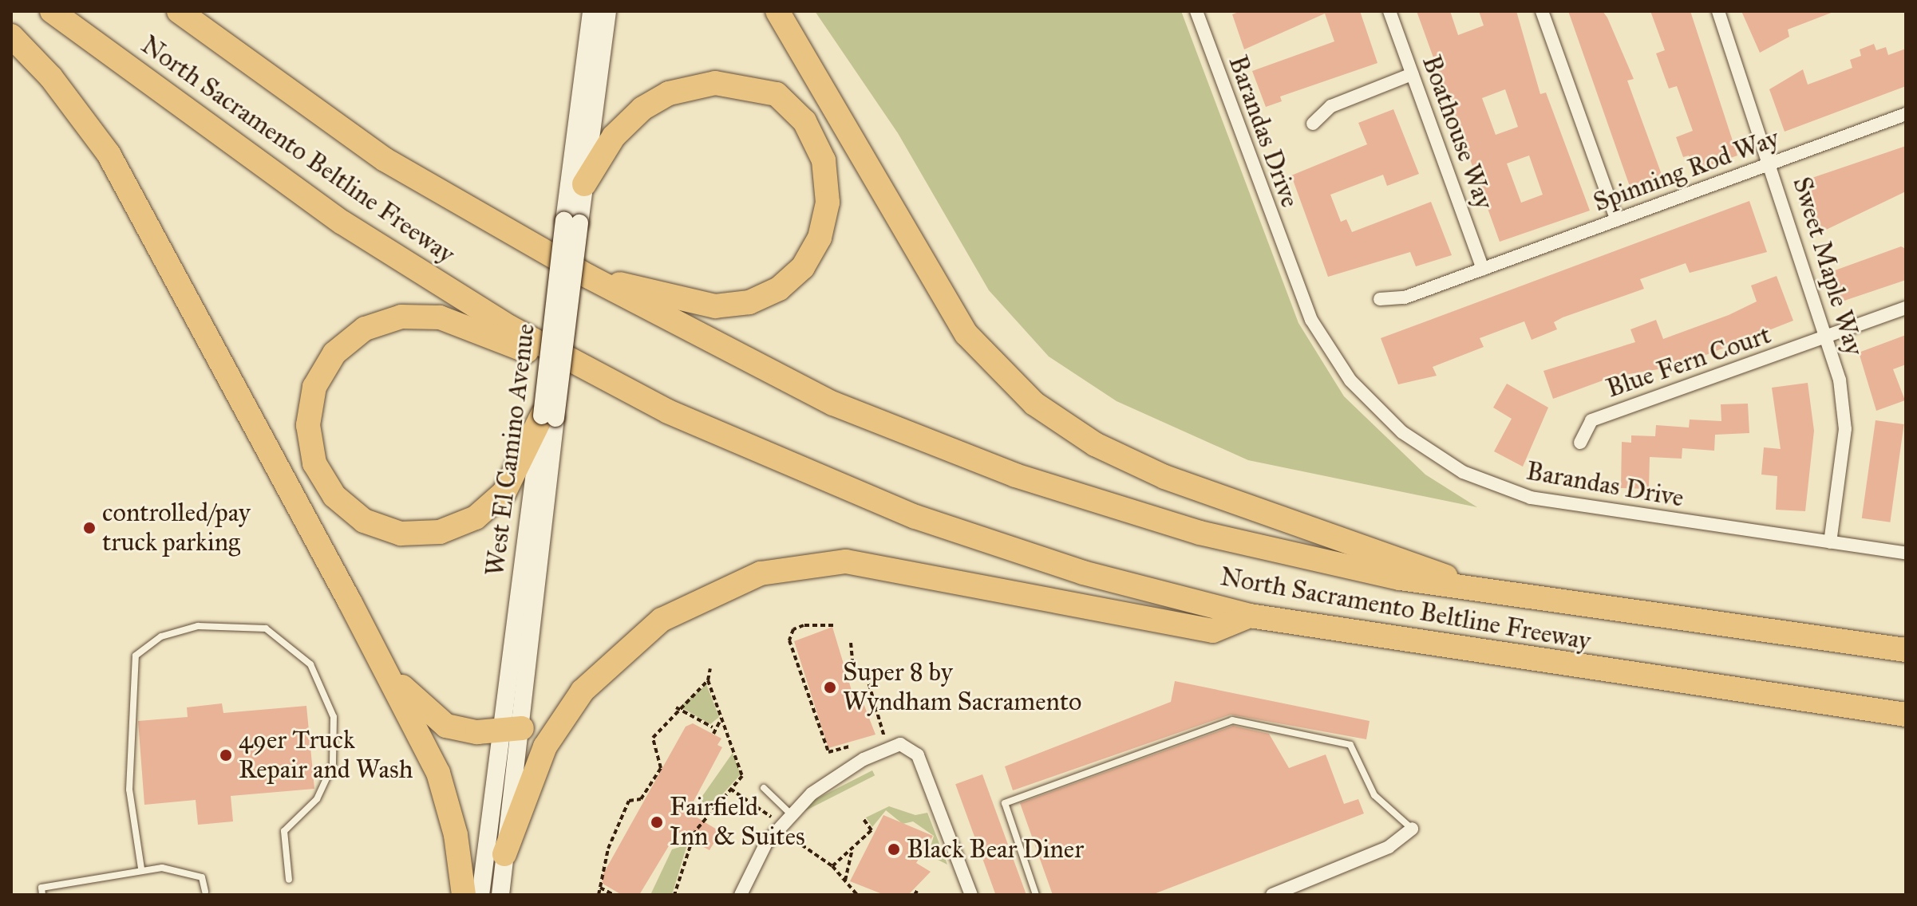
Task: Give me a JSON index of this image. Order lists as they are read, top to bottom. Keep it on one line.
{"streets":{"highway":["North Sacramento Beltline Freeway"],"main road":["West El Camino Avenue"],"street":["Barandas Drive","Boathouse Way","Spinning Rod Way","Sweet Maple Way","Blue Fern Court"]},"crossings":[["Barandas Drive","Sweet Maple Way"],["Boathouse Way","Spinning Rod Way"],["Spinning Rod Way","Sweet Maple Way"],["Sweet Maple Way","Blue Fern Court"]],"places":["controlled/pay truck parking","Super 8 by Wyndham Sacramento","49er Truck Repair and Wash","Fairfield Inn & Suites","Black Bear Diner"]}
